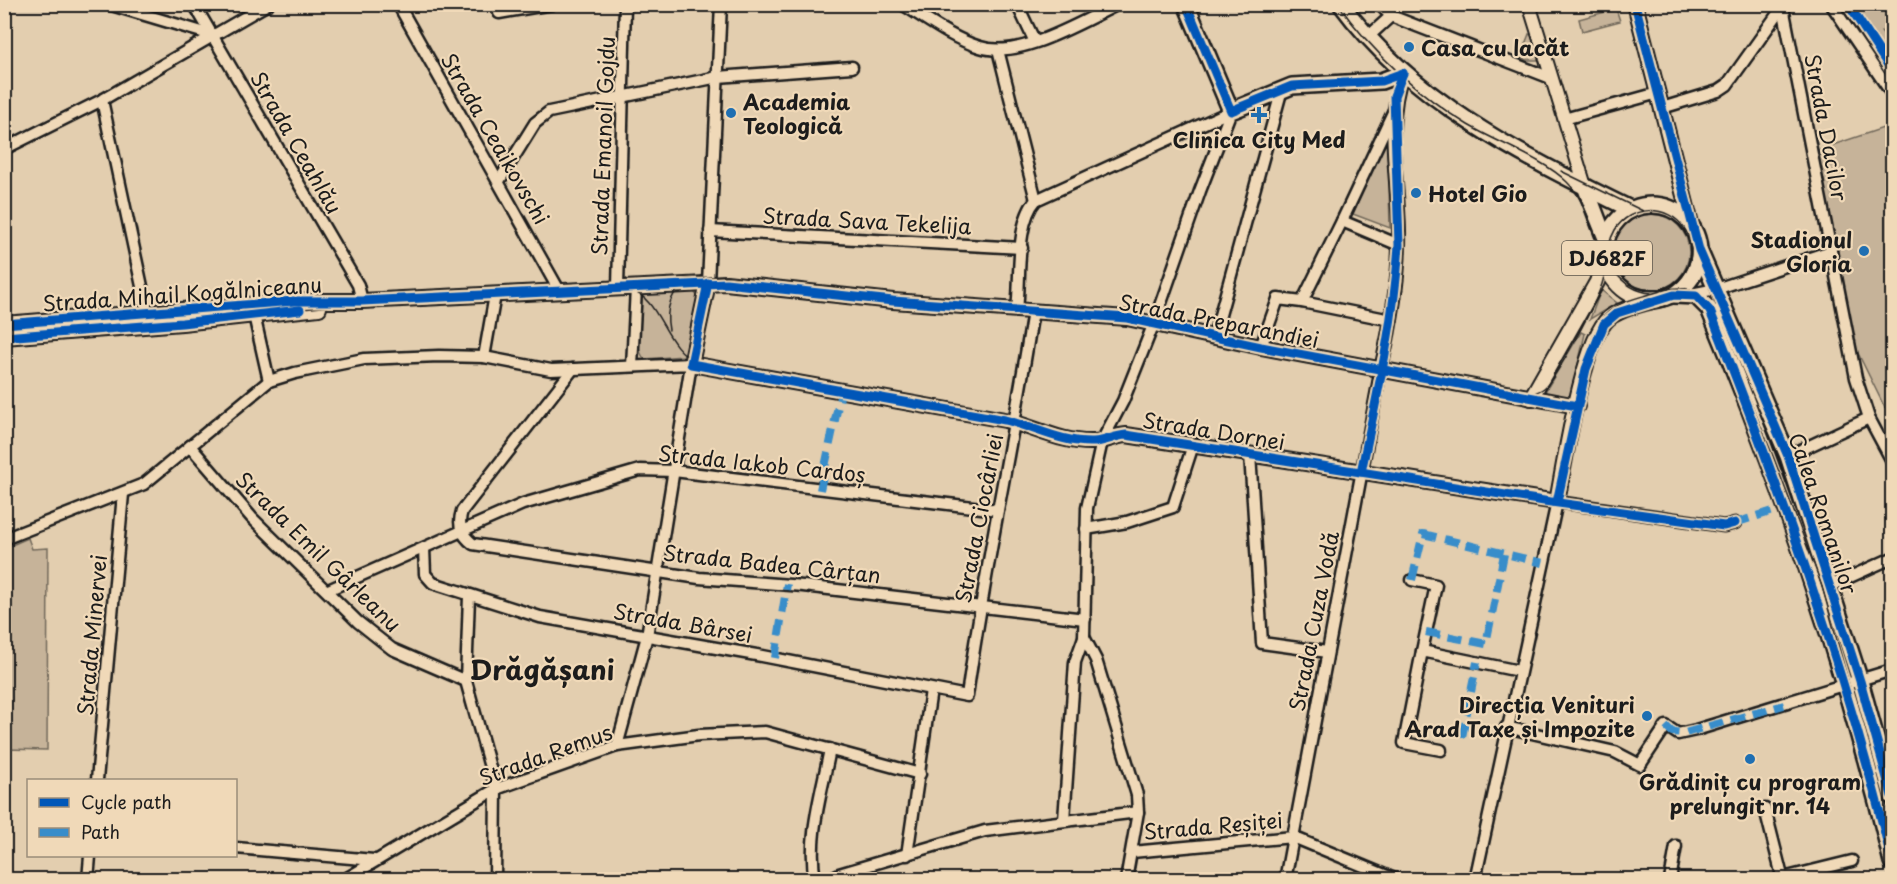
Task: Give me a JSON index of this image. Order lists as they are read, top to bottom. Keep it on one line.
{"streets":{"main road":["DJ682F","Strada Mihail Kogălniceanu","Strada Preparandiei","Strada Dornei","Calea Romanilor"],"street":["Strada Dacilor","Strada Ceaikovschi","Strada Ceahlău","Strada Emanoil Gojdu","Strada Sava Tekelija","Strada Iakob Cardoș","Strada Ciocârliei","Strada Emil Gârleanu","Strada Badea Cârțan","Strada Cuza Vodă","Strada Bârsei","Strada Minervei","Strada Remus","Strada Reșiței"]},"crossings":[["Strada Ceaikovschi","Strada Mihail Kogălniceanu"],["Strada Ceahlău","Strada Mihail Kogălniceanu"],["Strada Emanoil Gojdu","Strada Mihail Kogălniceanu"],["DJ682F","Strada Preparandiei"],["DJ682F","Strada Dornei"],["DJ682F","Calea Romanilor"],["Strada Mihail Kogălniceanu","Strada Preparandiei"],["Strada Preparandiei","Strada Ciocârliei"],["Strada Preparandiei","Strada Cuza Vodă"],["Strada Dornei","Strada Ciocârliei"],["Strada Dornei","Strada Cuza Vodă"],["Strada Iakob Cardoș","Strada Ciocârliei"],["Strada Iakob Cardoș","Strada Emil Gârleanu"],["Strada Iakob Cardoș","Strada Badea Cârțan"],["Strada Iakob Cardoș","Strada Bârsei"],["Strada Ciocârliei","Strada Badea Cârțan"],["Strada Ciocârliei","Strada Bârsei"],["Strada Cuza Vodă","Strada Reșiței"]],"districts":["Drăgășani"],"places":{"other":["Casa cu lacăt","Academia Teologică","Hotel Gio","Stadionul Gloria","Direcția Venituri Arad Taxe și Impozite","Grădiniț cu program prelungit nr. 14"],"health":["Clinica City Med"]},"legend":["Cycle path","Path"]}
